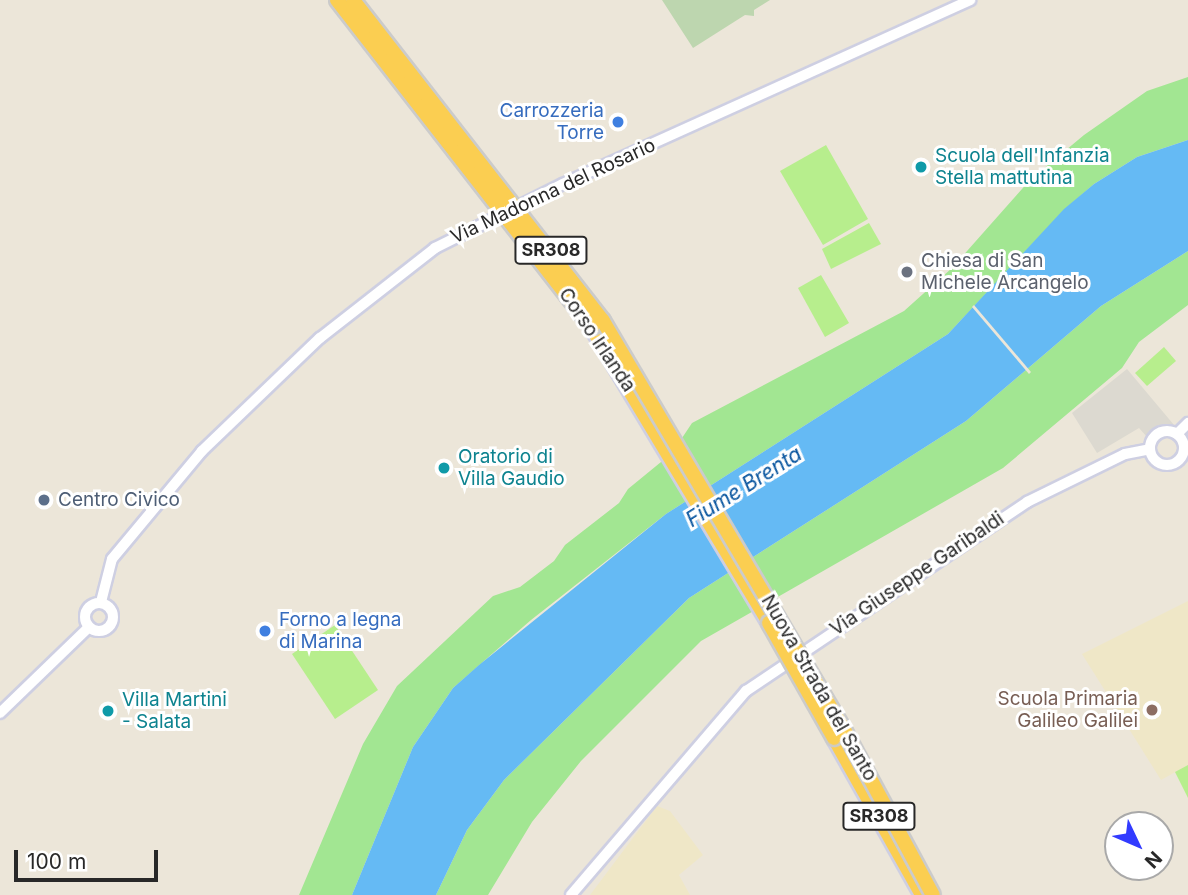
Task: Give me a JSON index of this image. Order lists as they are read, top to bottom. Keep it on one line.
{"streets":{"highway":["SR308","Corso Irlanda","Nuova Strada del Santo"],"main road":["Via Giuseppe Garibaldi"],"street":["Via Madonna del Rosario"]},"crossings":[["Corso Irlanda","Nuova Strada del Santo"]],"water":["Fiume Brenta"],"places":["Carrozzeria Torre","Scuola dell'Infanzia Stella mattutina","Chiesa di San Michele Arcangelo","Oratorio di Villa Gaudio","Centro Civico","Forno a legna di Marina","Scuola Primaria Galileo Galilei","Villa Martini - Salata"],"scale_bar":"100 m","north":"bottom right"}
